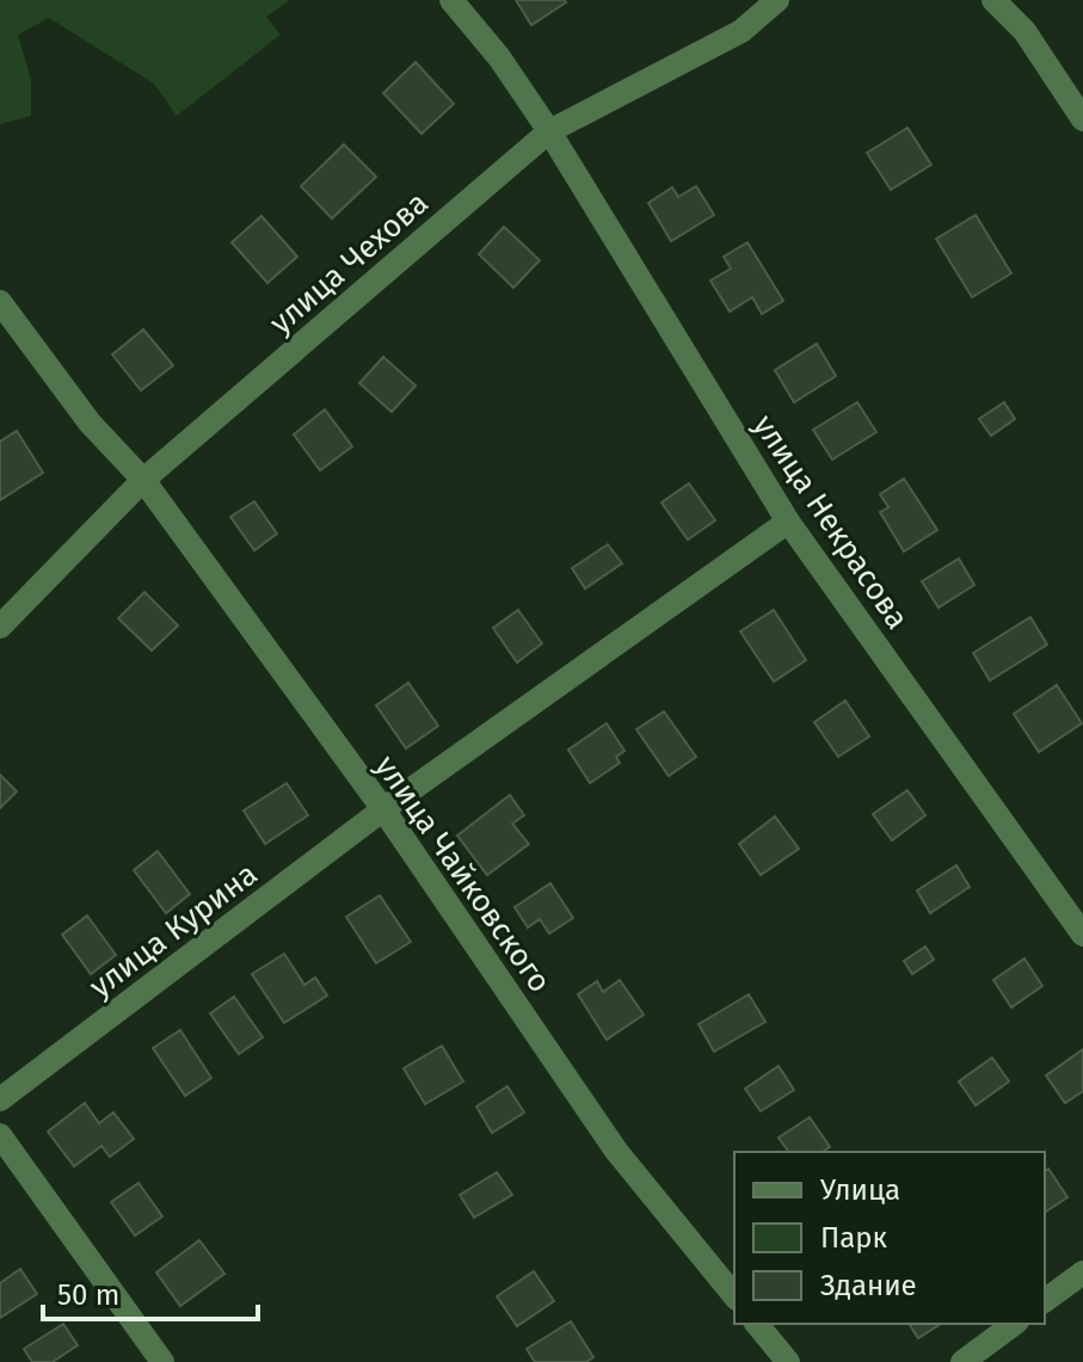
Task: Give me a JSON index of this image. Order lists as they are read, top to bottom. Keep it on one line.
{"streets":{"street":["улица Чехова","улица Некрасова","улица Чайковского","улица Курина"]},"crossings":[["улица Чехова","улица Некрасова"],["улица Чехова","улица Чайковского"],["улица Некрасова","улица Курина"],["улица Чайковского","улица Курина"]],"legend":["Улица","Парк","Здание"],"scale_bar":"50 m"}
